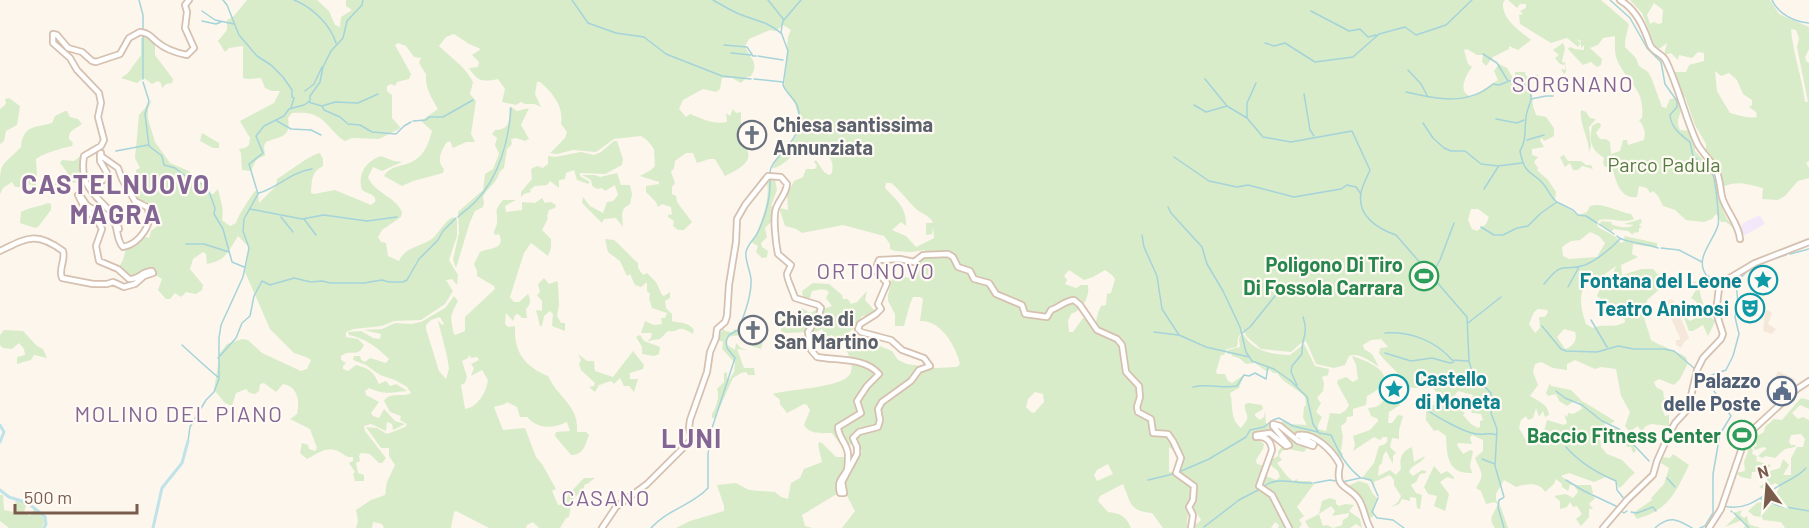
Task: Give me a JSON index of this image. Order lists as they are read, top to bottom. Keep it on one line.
{"districts":["SORGNANO","CASTELNUOVO MAGRA","ORTONOVO","MOLINO DEL PIANO","LUNI","CASANO"],"parks":["Parco Padula"],"places":{"church":["Chiesa santissima Annunziata","Chiesa di San Martino"],"sports":["Poligono Di Tiro Di Fossola Carrara","Baccio Fitness Center"],"place":["Fontana del Leone","Castello di Moneta"],"theatre":["Teatro Animosi"],"public building":["Palazzo delle Poste"]},"scale_bar":"500 m","north":"top"}
